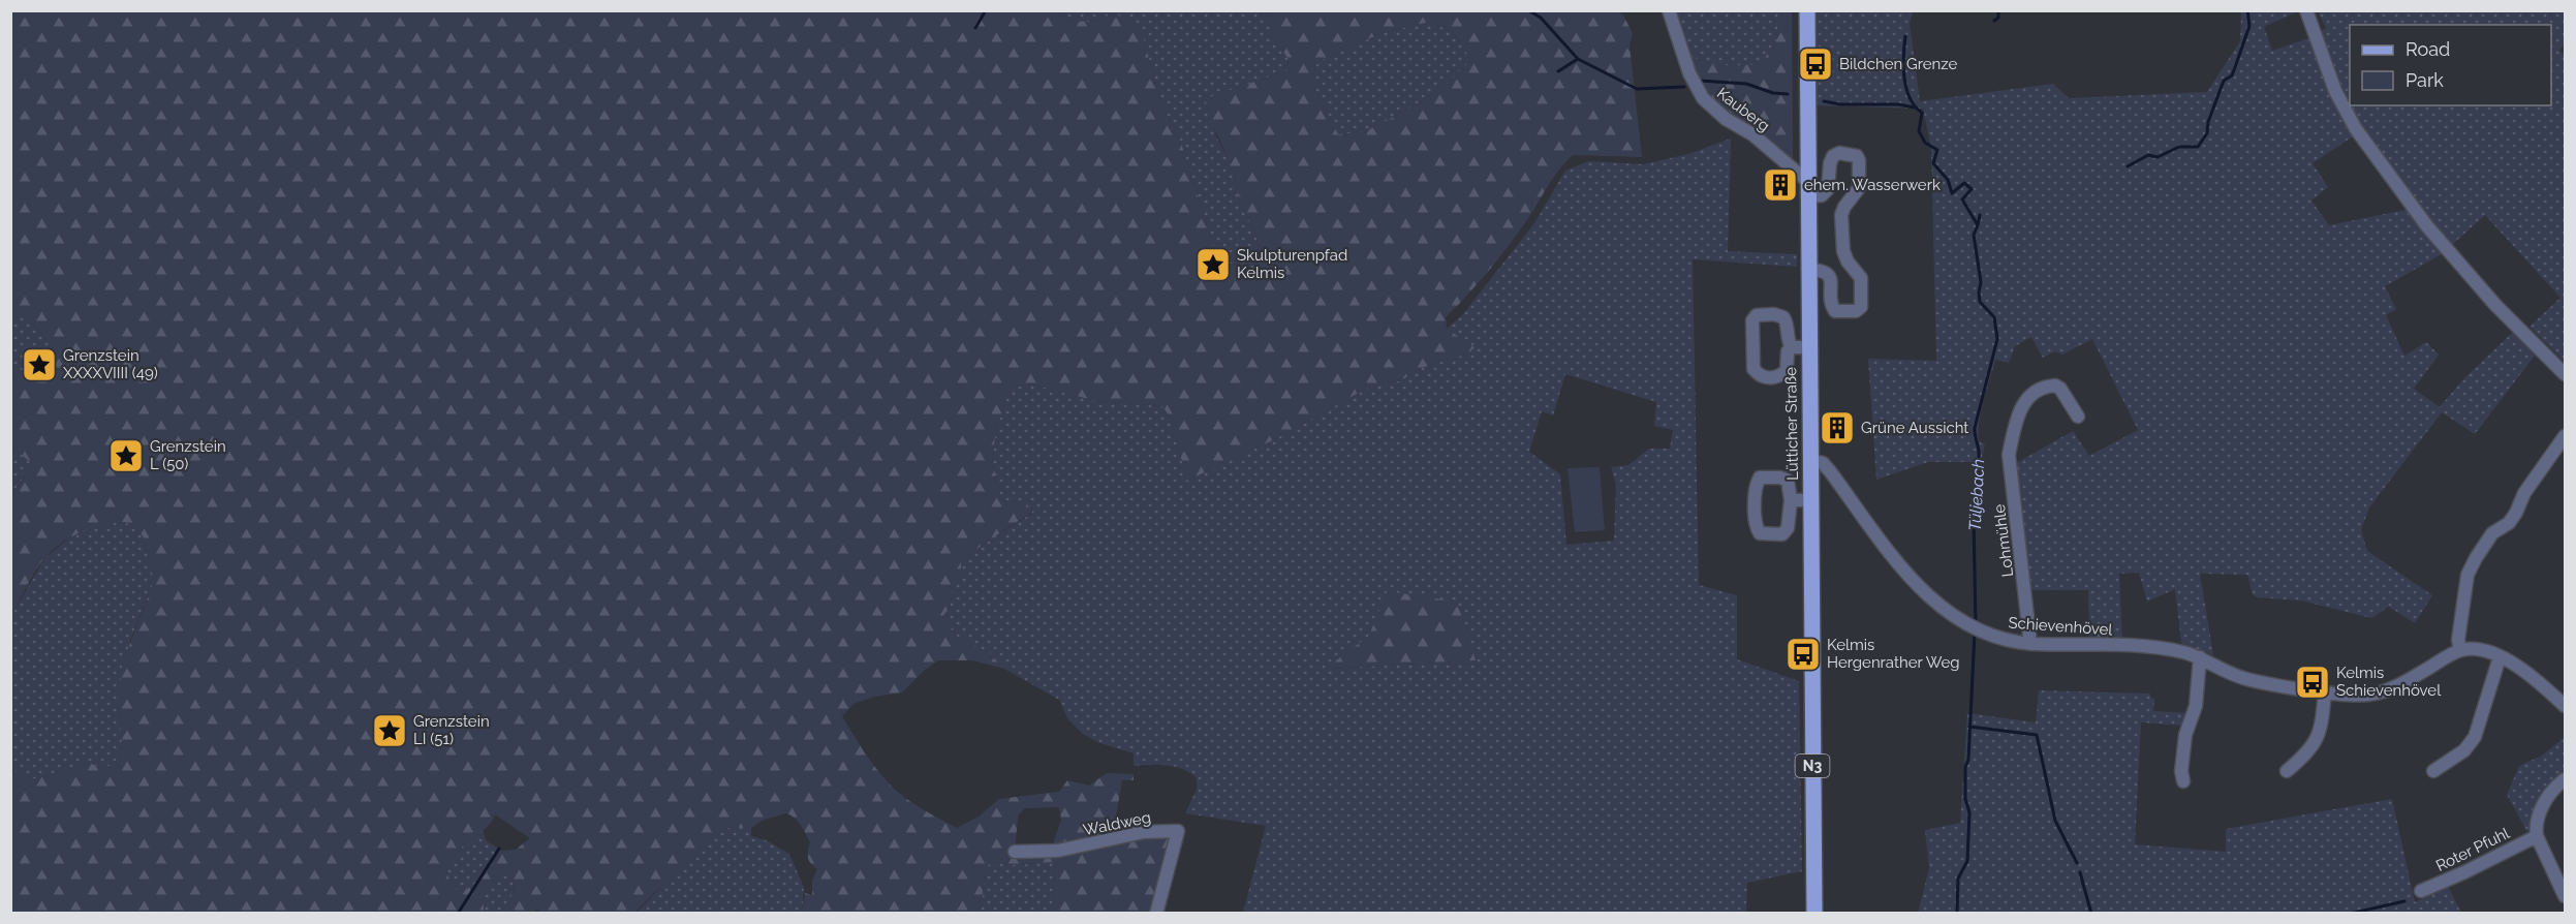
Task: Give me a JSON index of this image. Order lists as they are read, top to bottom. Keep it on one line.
{"streets":{"main road":["Lütticher Straße","N3"],"street":["Kauberg","Lohmühle","Schievenhövel","Waldweg","Roter Pfuhl"]},"crossings":[["Kauberg","Lütticher Straße"],["Lütticher Straße","Schievenhövel"],["Lohmühle","Schievenhövel"]],"water":["Tüljebach"],"places":{"bus stop":["Bildchen Grenze","Kelmis Hergenrather Weg","Kelmis Schievenhövel"],"building":["ehem. Wasserwerk","Grüne Aussicht"],"place":["Skulpturenpfad Kelmis","Grenzstein XXXXVIIII (49)","Grenzstein L (50)","Grenzstein LI (51)"]},"legend":["Road","Park"]}
